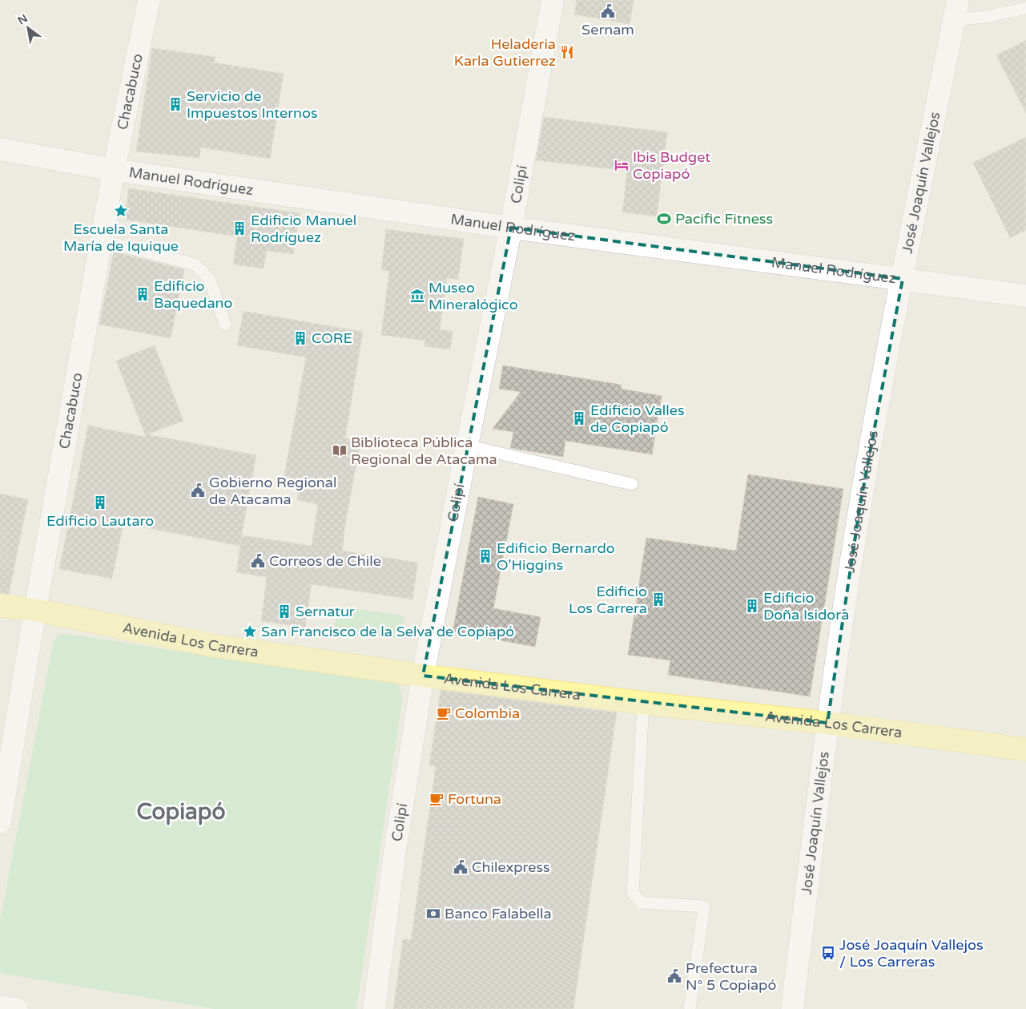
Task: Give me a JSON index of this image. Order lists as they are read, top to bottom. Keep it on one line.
{"streets":{"main road":["Avenida Los Carrera"],"street":["Chacabuco","Manuel Rodríguez","José Joaquín Vallejos","Colipí"]},"crossings":[["Chacabuco","Manuel Rodríguez"],["Chacabuco","Avenida Los Carrera"],["Manuel Rodríguez","José Joaquín Vallejos"],["Manuel Rodríguez","Colipí"],["José Joaquín Vallejos","Avenida Los Carrera"],["Colipí","Avenida Los Carrera"]],"districts":["Copiapó"],"places":{"public building":["Sernam","Gobierno Regional de Atacama","Correos de Chile","Chilexpress","Prefectura N° 5 Copiapó"],"restaurant":["Heladeria Karla Gutierrez"],"building":["Servicio de Impuestos Internos","Edificio Manuel Rodríguez","Edificio Baquedano","CORE","Edificio Valles de Copiapó","Edificio Lautaro","Edificio Bernardo O'Higgins","Edificio Los Carrera","Edificio Doña Isidora","Sernatur"],"hotel":["Ibis Budget Copiapó"],"place":["Escuela Santa María de Iquique","San Francisco de la Selva de Copiapó"],"sports":["Pacific Fitness"],"museum":["Museo Mineralógico"],"library":["Biblioteca Pública Regional de Atacama"],"cafe":["Colombia","Fortuna"],"bank":["Banco Falabella"],"bus stop":["José Joaquín Vallejos / Los Carreras"]},"north":"top left"}
